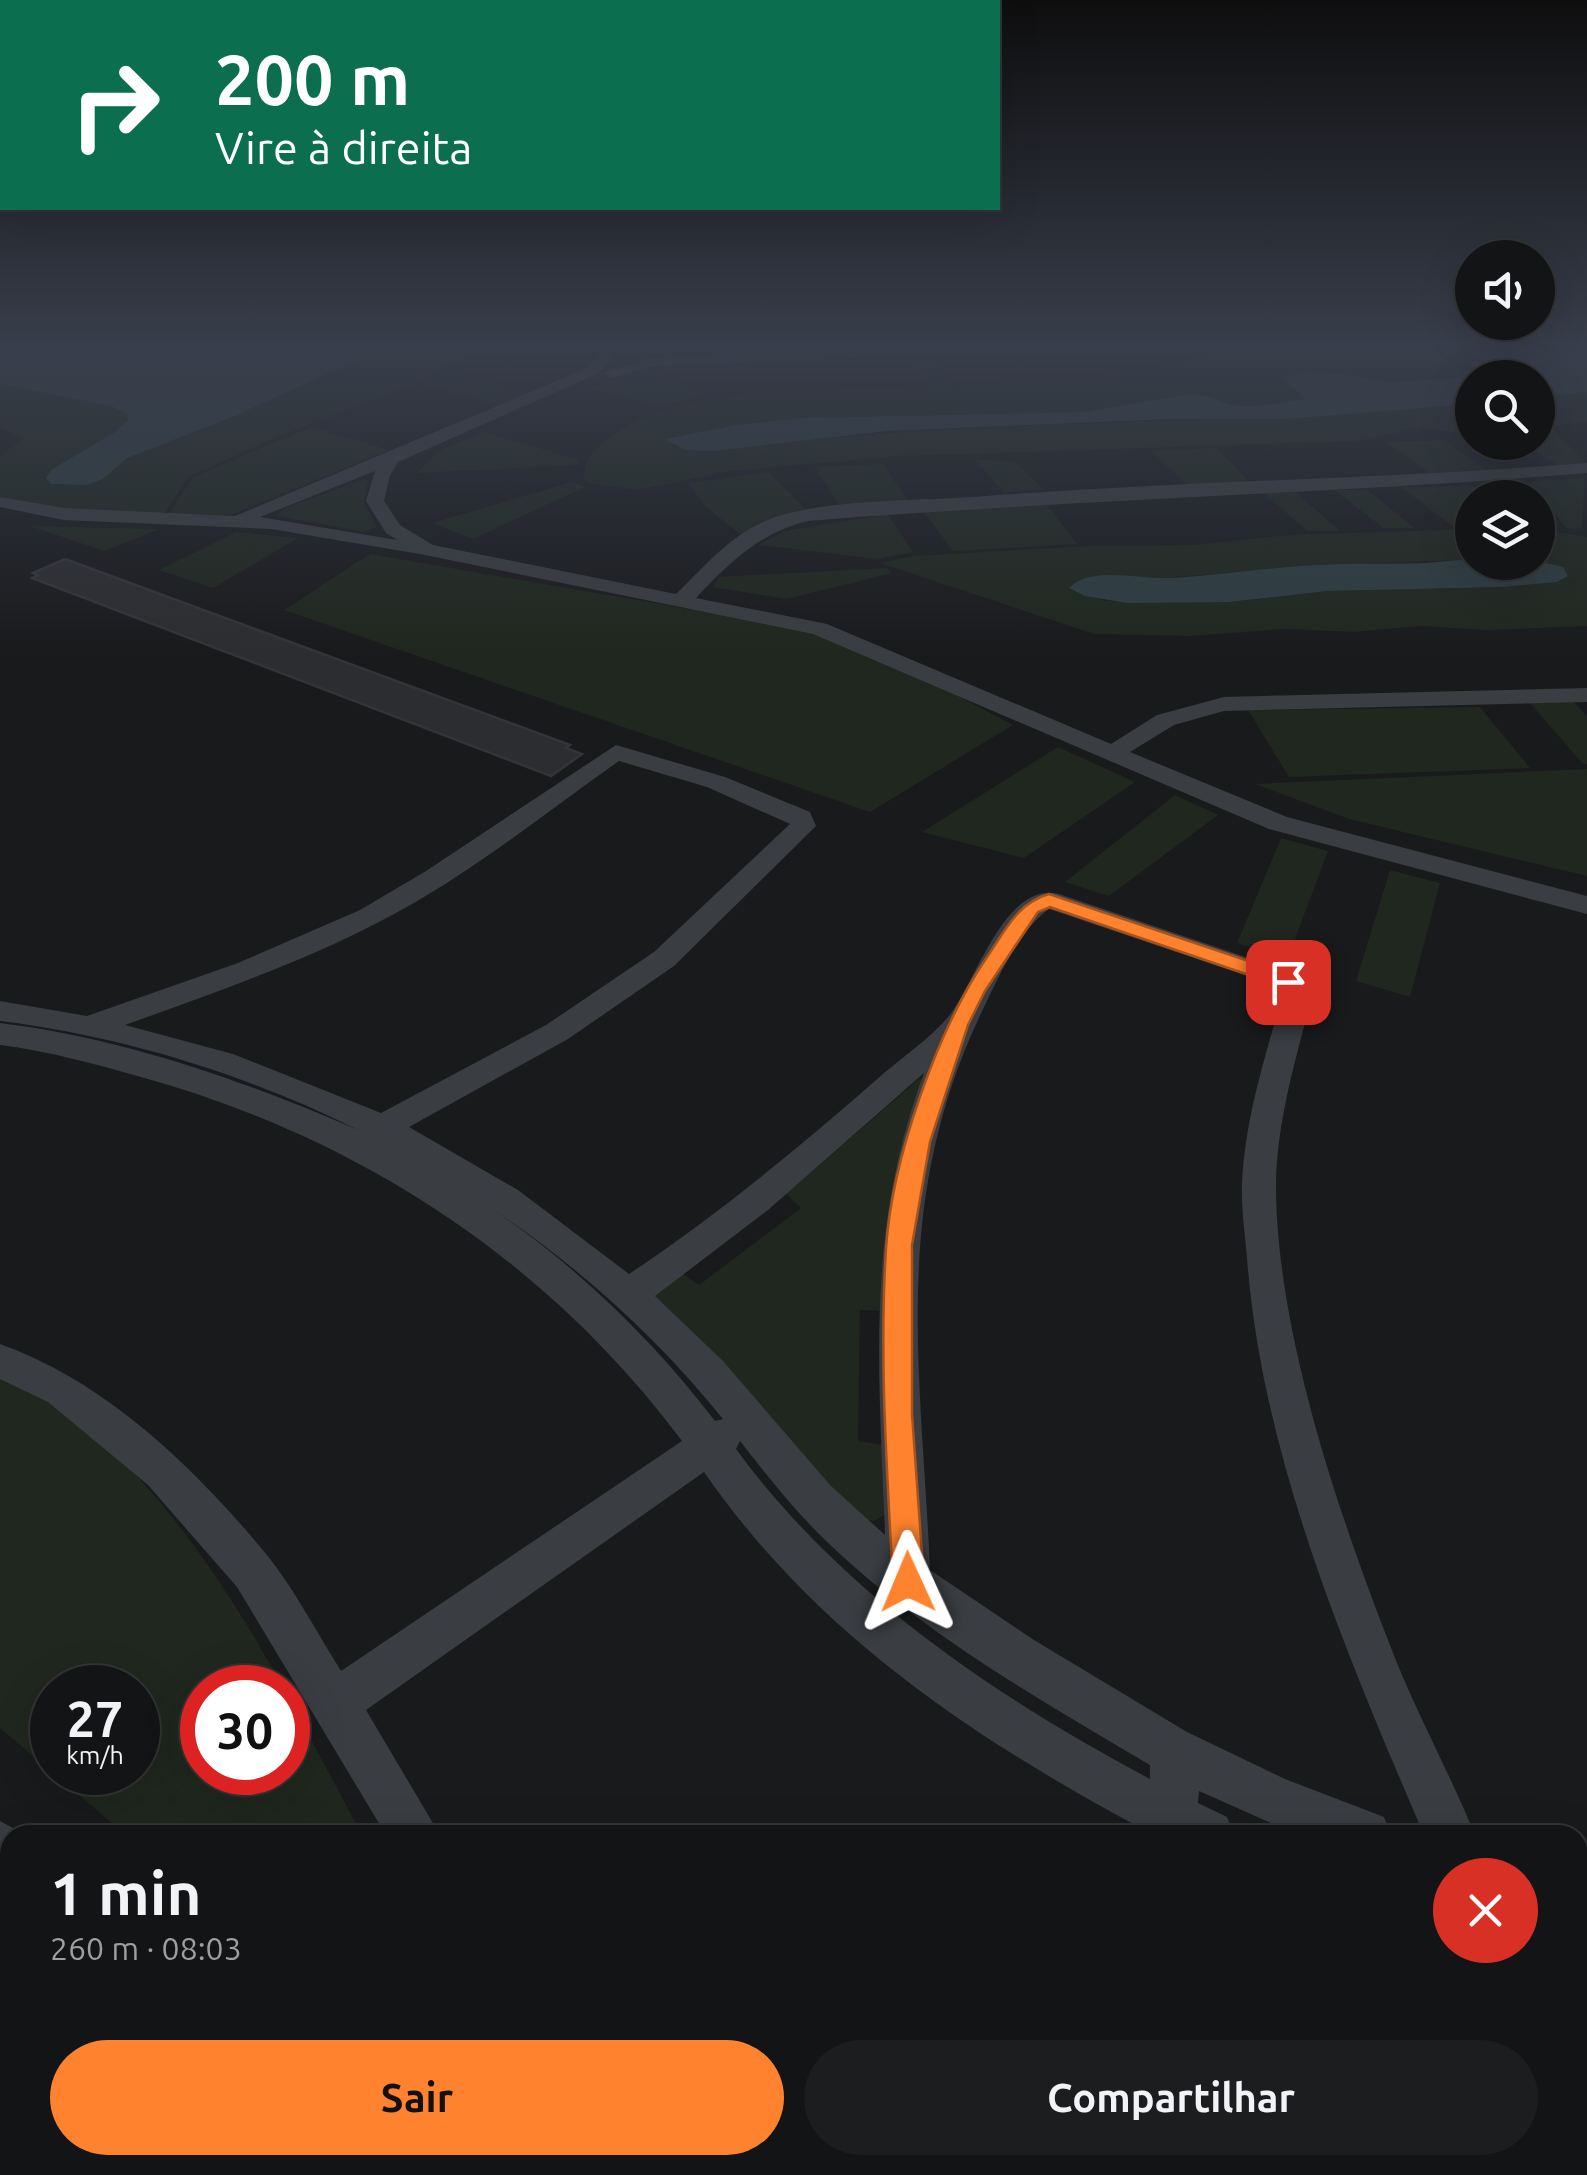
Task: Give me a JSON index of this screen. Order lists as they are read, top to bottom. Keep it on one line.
{"page":{"turn":["200 m","Vire à direita"],"speed":"27 km/h","limit":"30","heading":["1 min","260 m · 08:03"],"buttons":["Sair","Compartilhar"]}}
